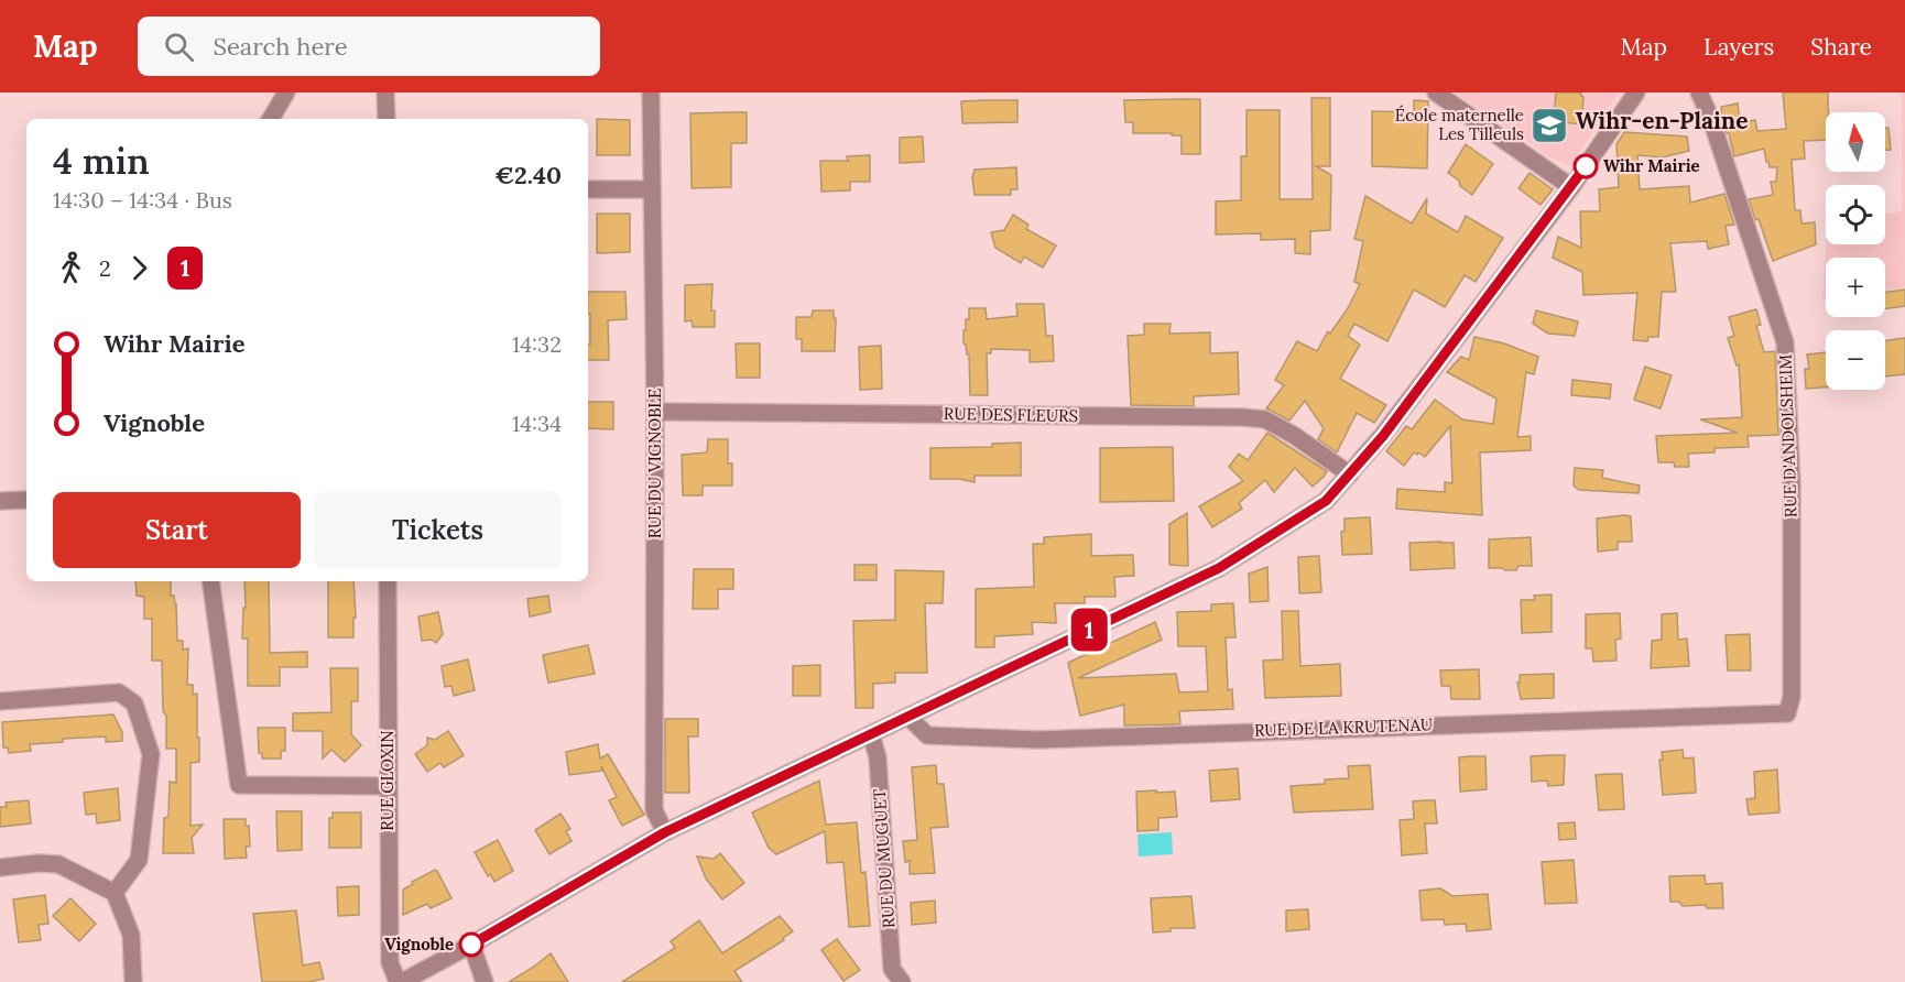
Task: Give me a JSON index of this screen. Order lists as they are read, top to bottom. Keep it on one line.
{"streets":{"street":["RUE DES FLEURS","RUE D'ANDOLSHEIM","RUE DU VIGNOBLE","RUE DE LA KRUTENAU","RUE GLOXIN","RUE DU MUGUET"]},"crossings":[["RUE DES FLEURS","RUE DU VIGNOBLE"],["RUE D'ANDOLSHEIM","RUE DE LA KRUTENAU"]],"districts":["Wihr-en-Plaine"],"places":{"school or university":["École maternelle Les Tilleuls"],"other":["Wihr Mairie","Vignoble"]},"lines":["bus line 1"],"north":"top","page":{"header":"Map","search":"Search here","nav":["Map","Layers","Share"],"on_map":"1","map_buttons":["+","−"],"heading":["4 min","14:30 – 14:34 · Bus","€2.40"],"legs":["2","1"],"list":[{"name":"Wihr Mairie","value":"14:32"},{"name":"Vignoble","value":"14:34"}],"buttons":["Start","Tickets"]}}
